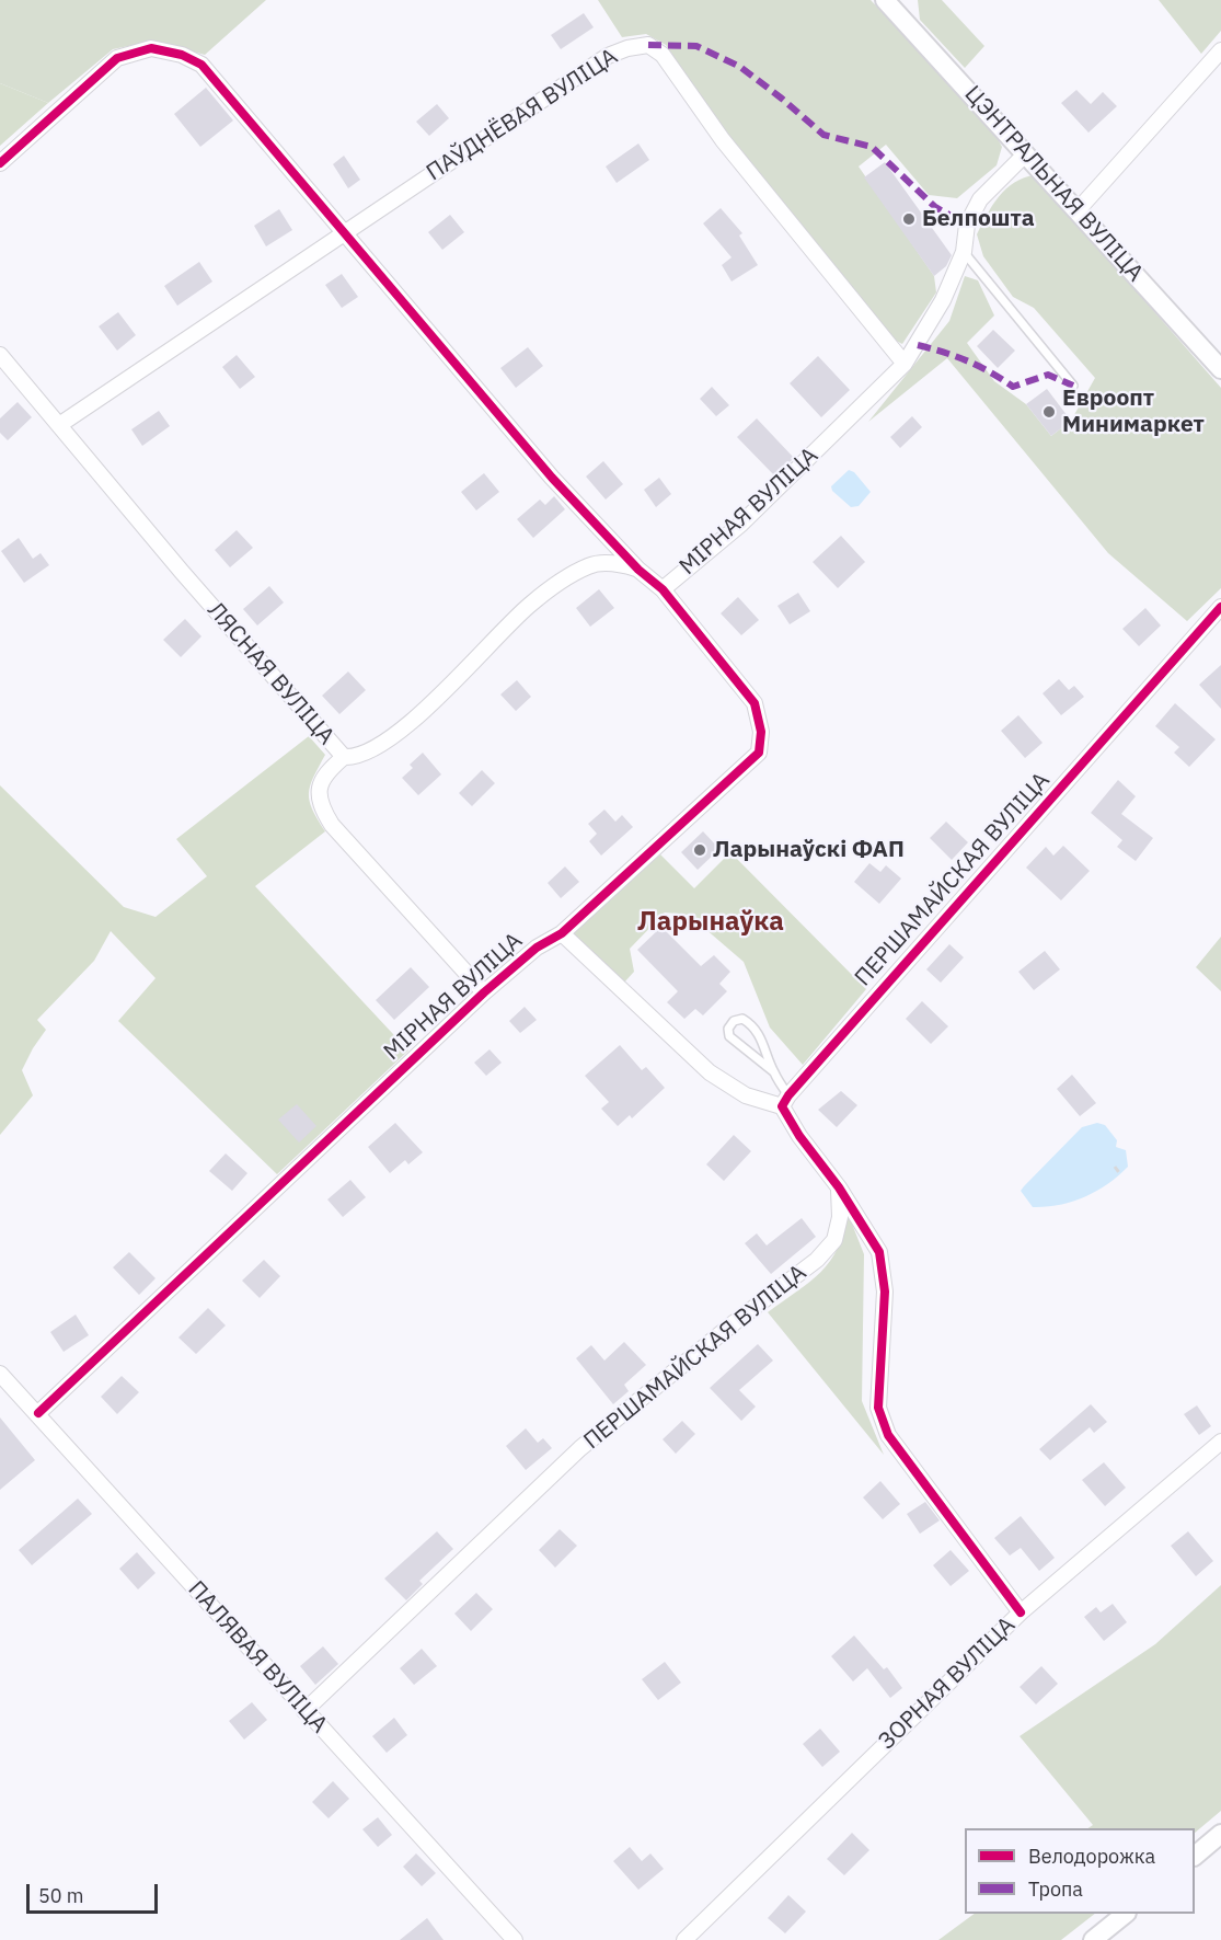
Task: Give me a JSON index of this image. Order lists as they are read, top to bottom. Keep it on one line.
{"streets":{"street":["ПАЎДНЁВАЯ ВУЛІЦА","ЦЭНТРАЛЬНАЯ ВУЛІЦА","МІРНАЯ ВУЛІЦА","ЛЯСНАЯ ВУЛІЦА","ПЕРШАМАЙСКАЯ ВУЛІЦА","ПАЛЯВАЯ ВУЛІЦА","ЗОРНАЯ ВУЛІЦА"]},"crossings":[["ПАЎДНЁВАЯ ВУЛІЦА","МІРНАЯ ВУЛІЦА"],["ПАЎДНЁВАЯ ВУЛІЦА","ЛЯСНАЯ ВУЛІЦА"],["ЦЭНТРАЛЬНАЯ ВУЛІЦА","МІРНАЯ ВУЛІЦА"],["МІРНАЯ ВУЛІЦА","ЛЯСНАЯ ВУЛІЦА"],["МІРНАЯ ВУЛІЦА","ПАЛЯВАЯ ВУЛІЦА"],["ПЕРШАМАЙСКАЯ ВУЛІЦА","ПАЛЯВАЯ ВУЛІЦА"]],"districts":["Ларынаўка"],"places":["Белпошта","Евроопт Минимаркет","Ларынаўскі ФАП"],"legend":["Велодорожка","Тропа"],"scale_bar":"50 m"}
